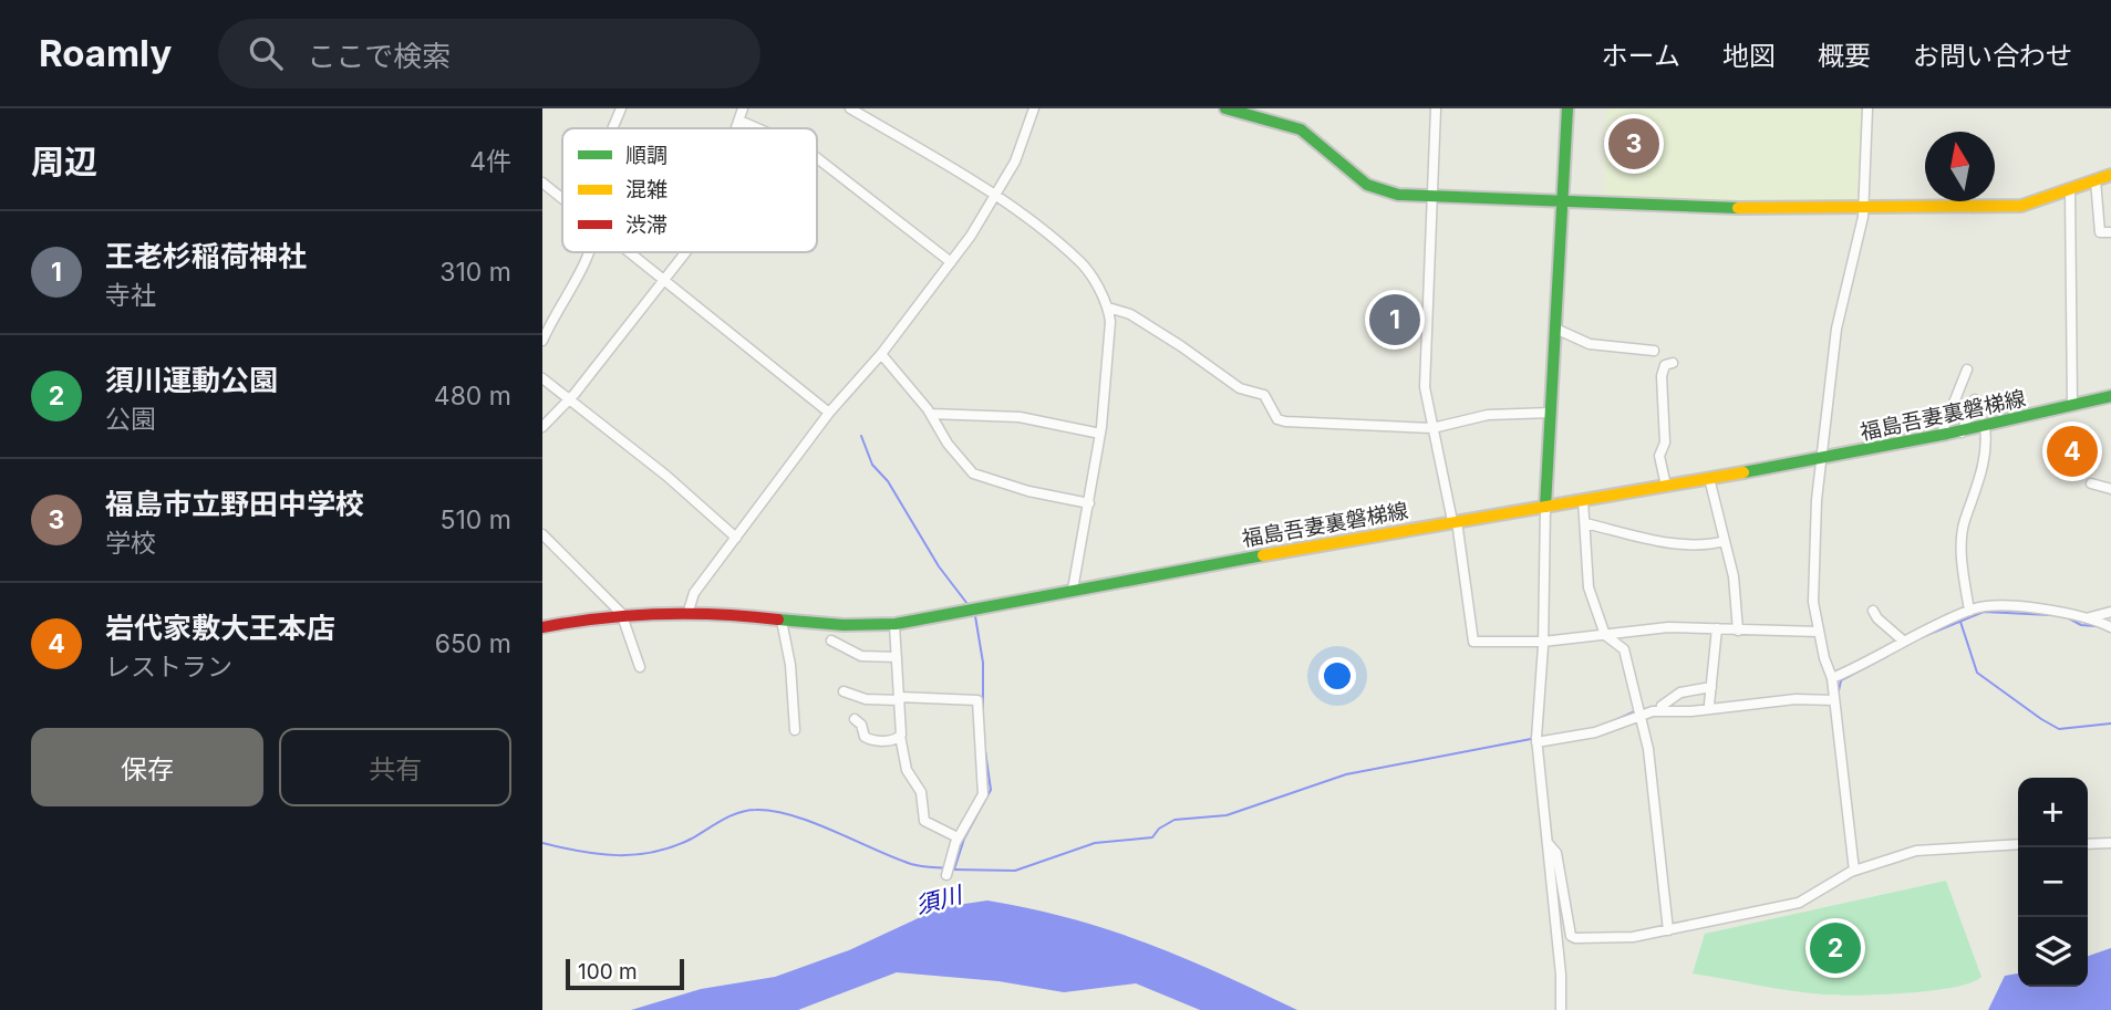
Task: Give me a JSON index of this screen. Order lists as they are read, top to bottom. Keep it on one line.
{"streets":{"main road":["福島吾妻裏磐梯線"]},"water":["須川"],"legend":["順調","混雑","渋滞"],"scale_bar":"100 m","north":"top","page":{"header":"Roamly","search":"ここで検索","nav":["ホーム","地図","概要","お問い合わせ"],"heading":["周辺","4件"],"pins":["3","1","4","2"],"list":[{"mark":"1","name":"王老杉稲荷神社","note":"寺社","value":"310 m"},{"mark":"2","name":"須川運動公園","note":"公園","value":"480 m"},{"mark":"3","name":"福島市立野田中学校","note":"学校","value":"510 m"},{"mark":"4","name":"岩代家敷大王本店","note":"レストラン","value":"650 m"}],"buttons":["保存","共有"],"map_buttons":["+","−"],"scale":"100 m"}}
